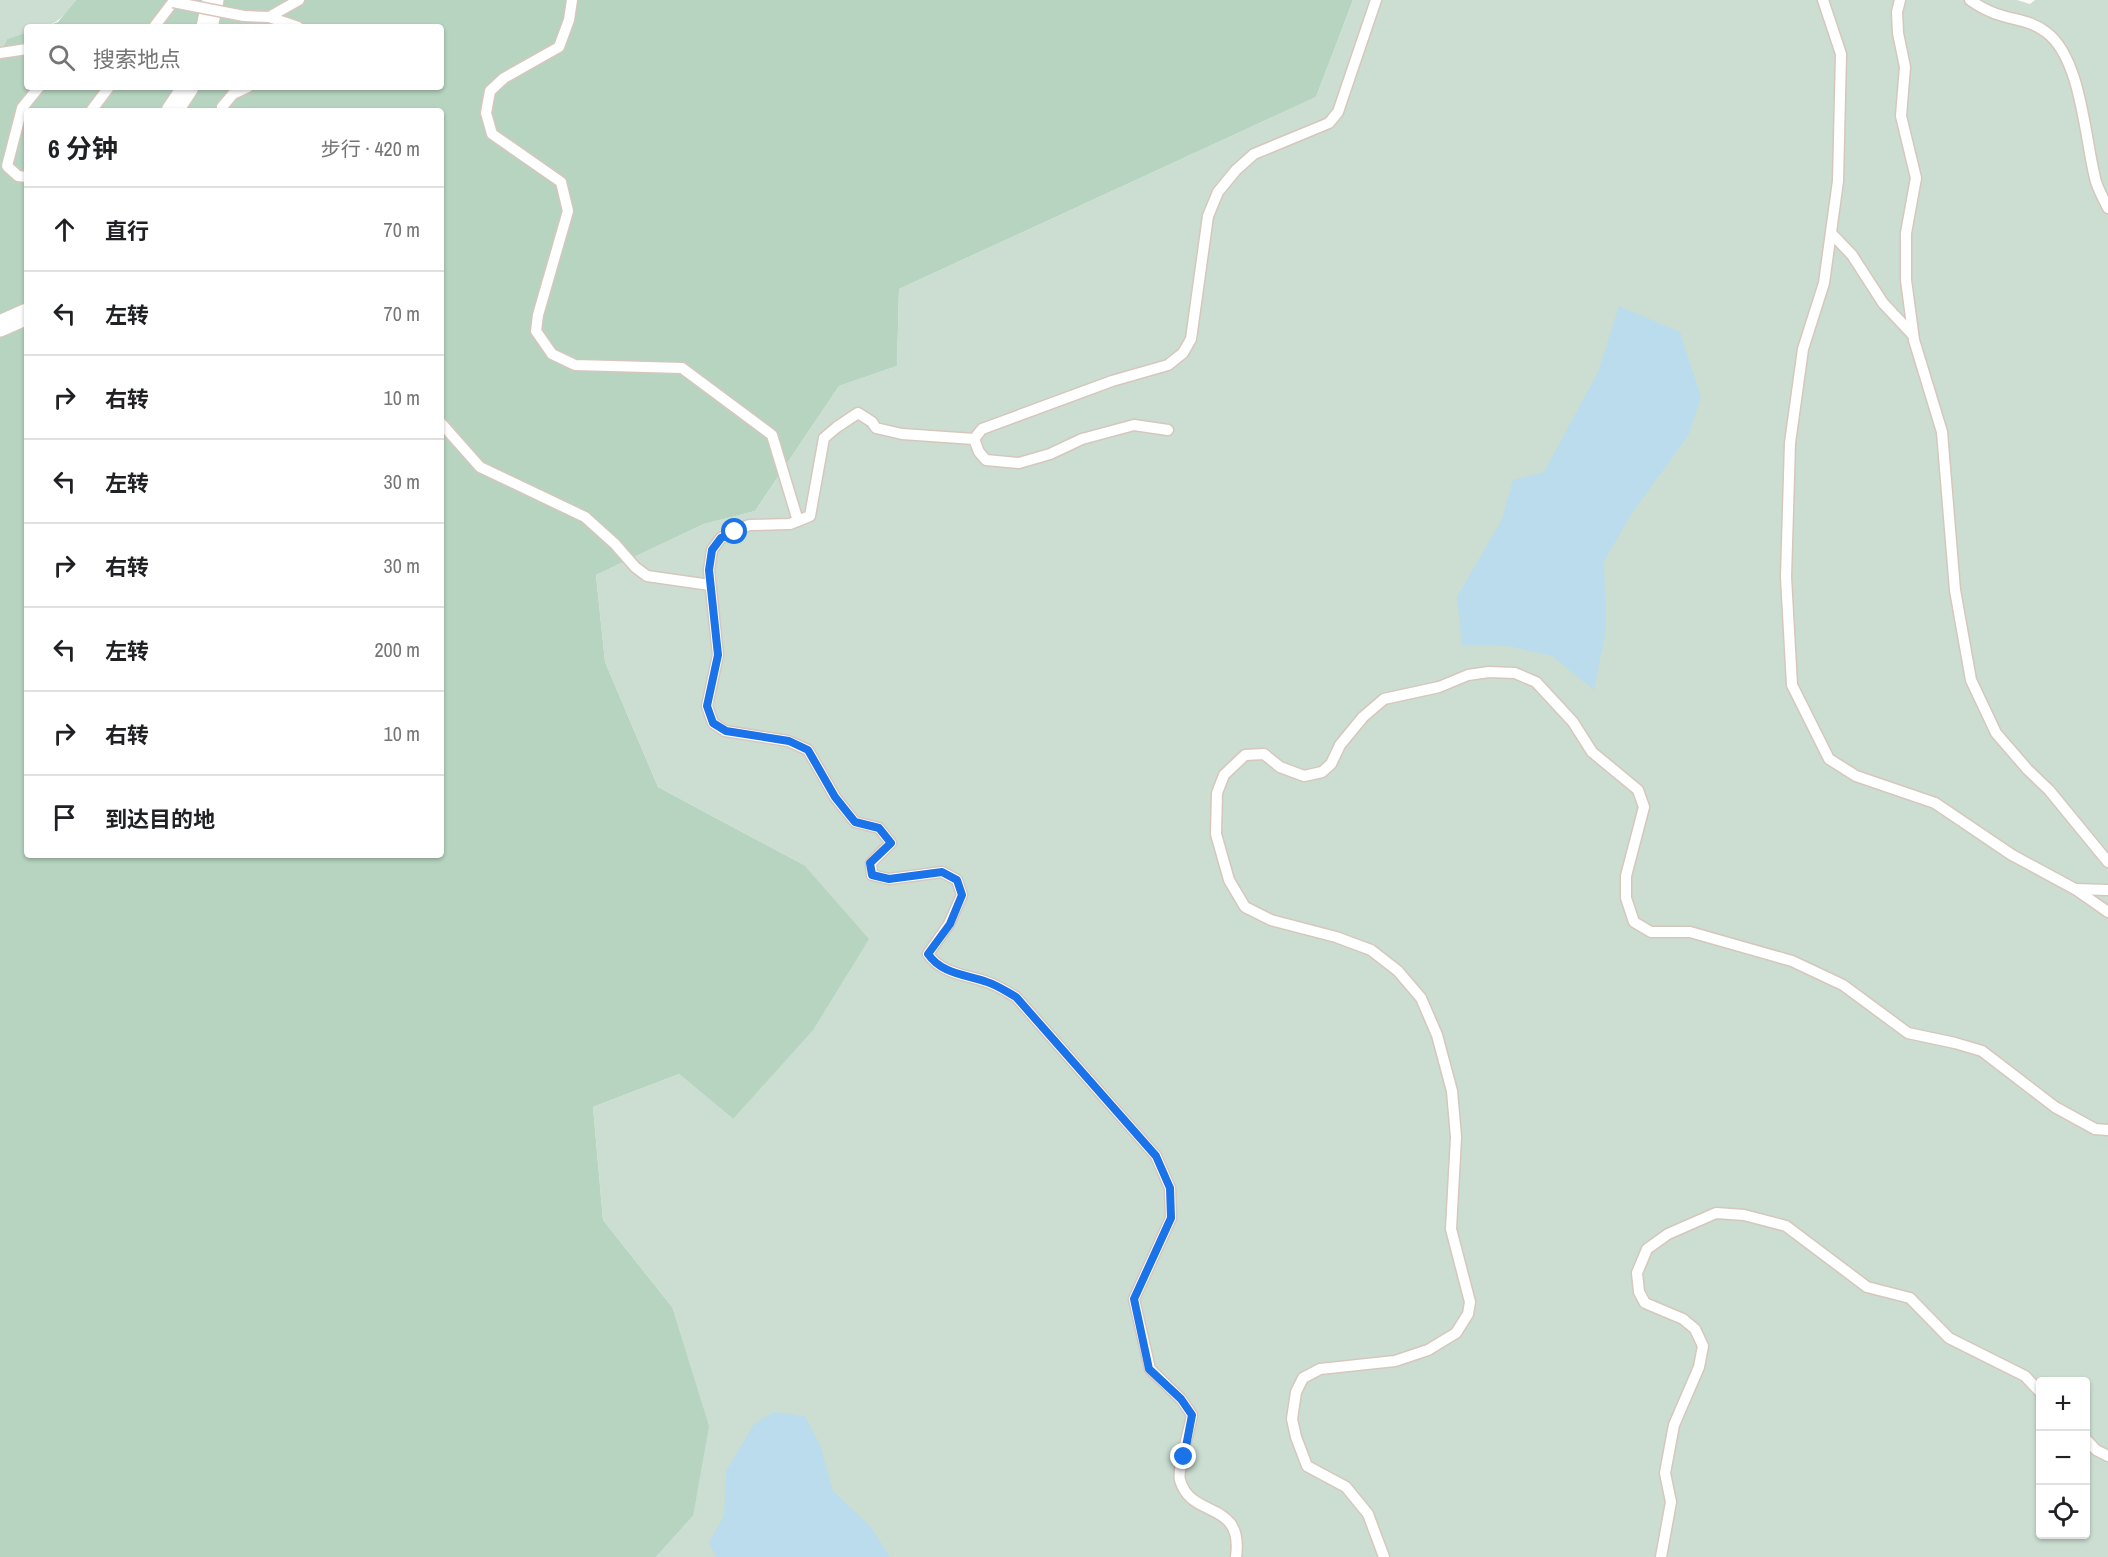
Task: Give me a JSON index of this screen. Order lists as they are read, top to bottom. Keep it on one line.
{"page":{"search":"搜索地点","heading":["6 分钟","步行 · 420 m"],"list":[["直行","70 m"],["左转","70 m"],["右转","10 m"],["左转","30 m"],["右转","30 m"],["左转","200 m"],["右转","10 m"],"到达目的地"],"map_buttons":["+","−"]}}
